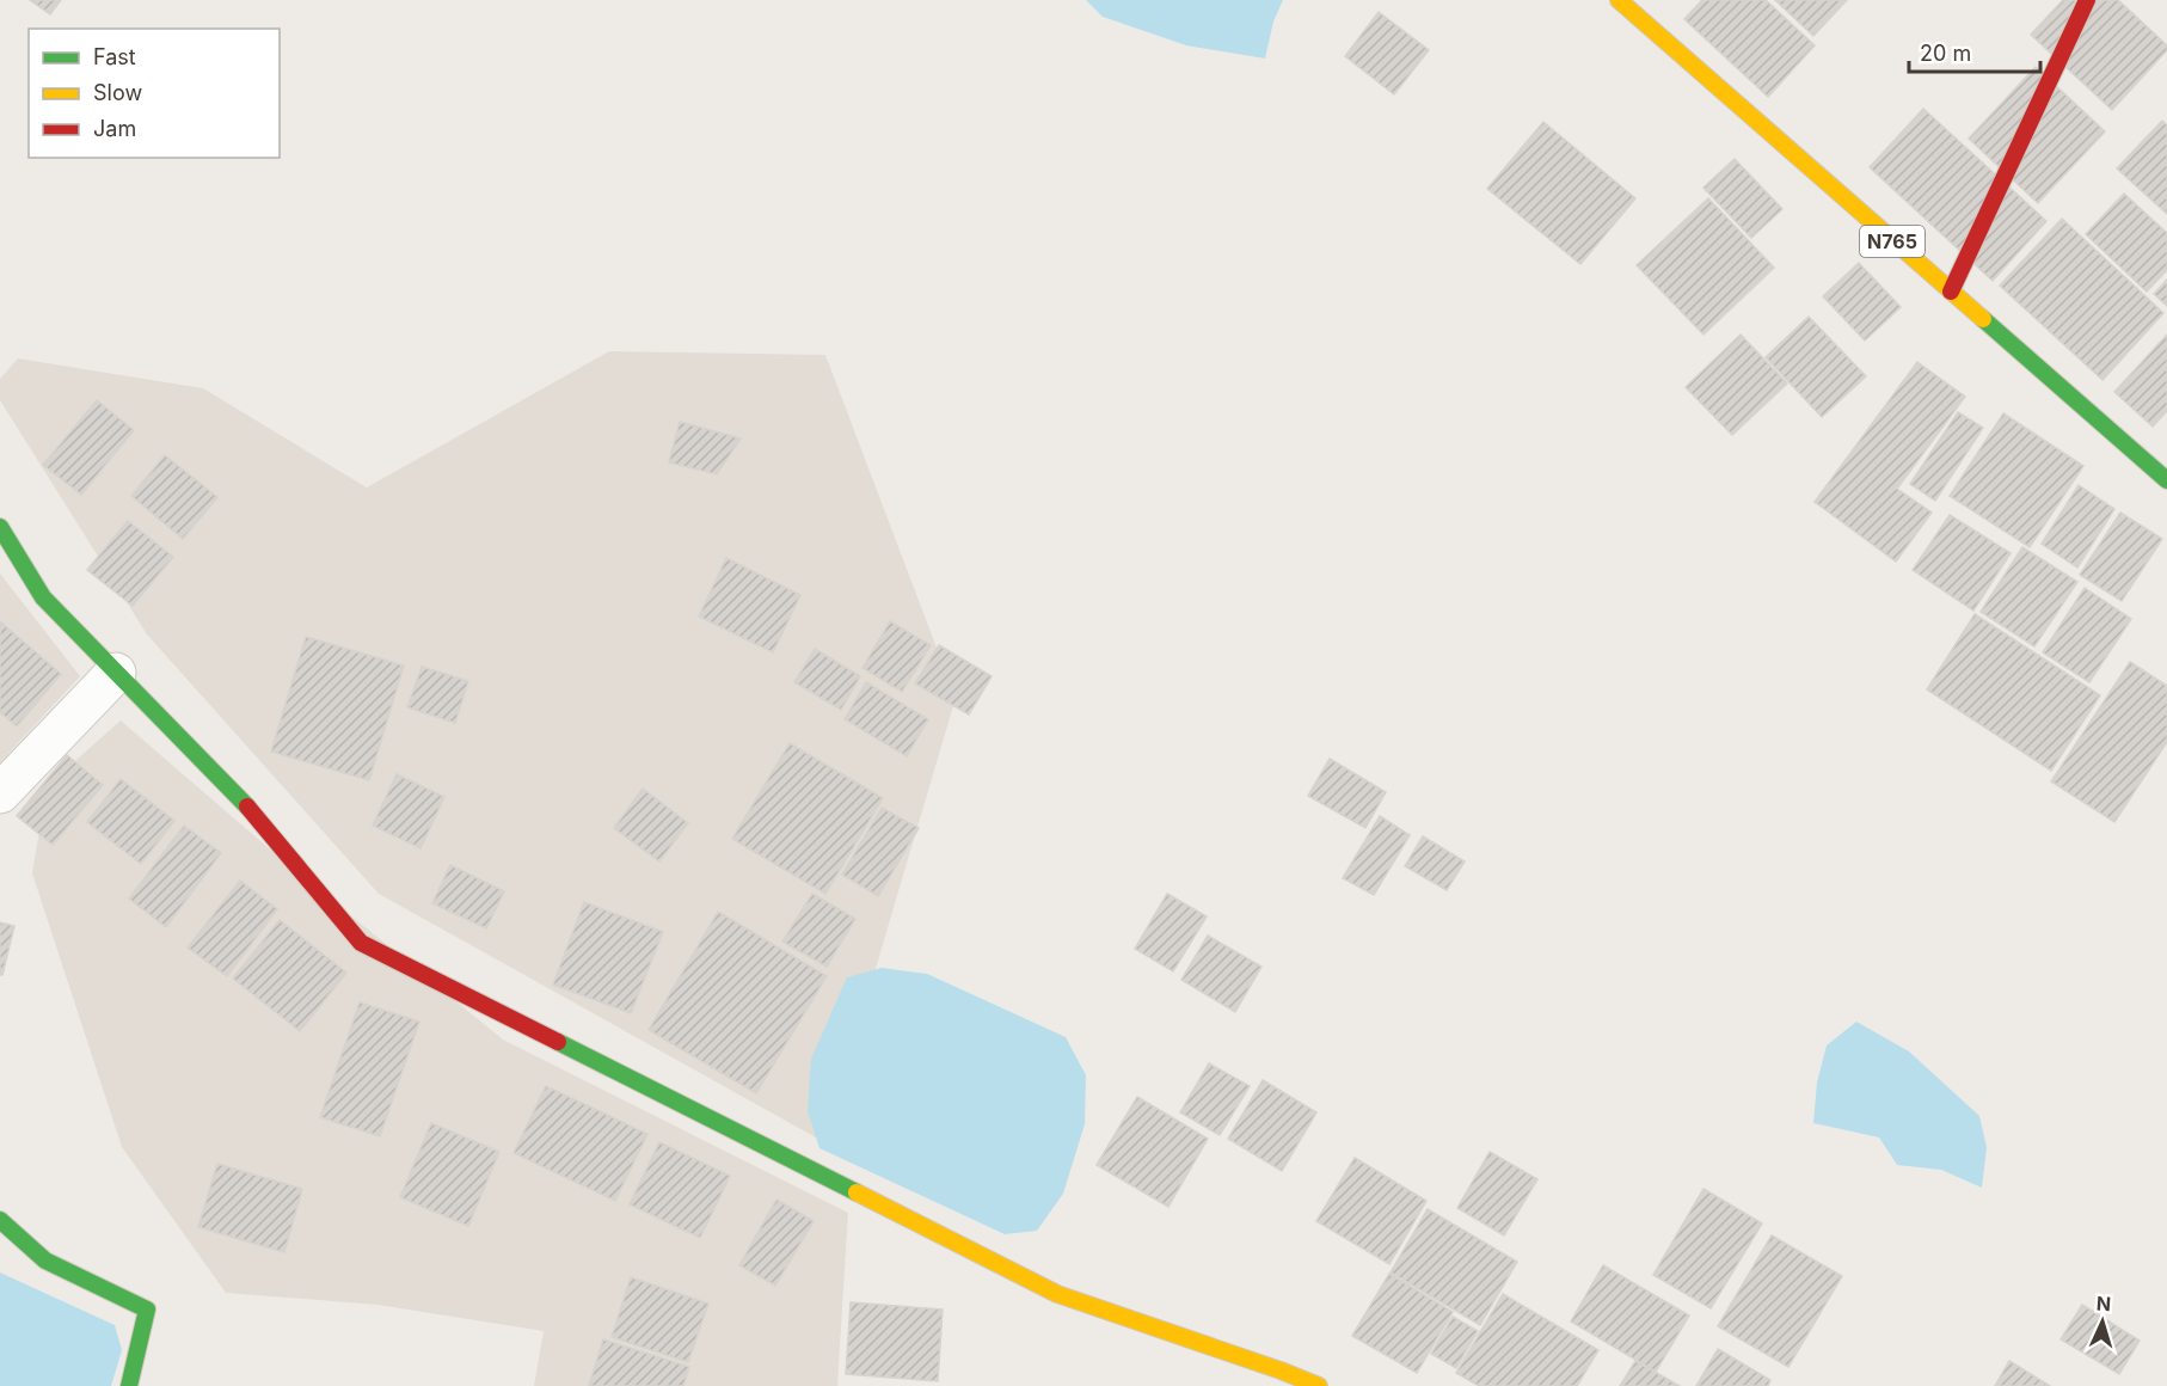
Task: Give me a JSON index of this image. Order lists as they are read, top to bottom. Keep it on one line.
{"streets":{"main road":["N765"]},"legend":["Fast","Slow","Jam"],"scale_bar":"20 m","north":"top"}
